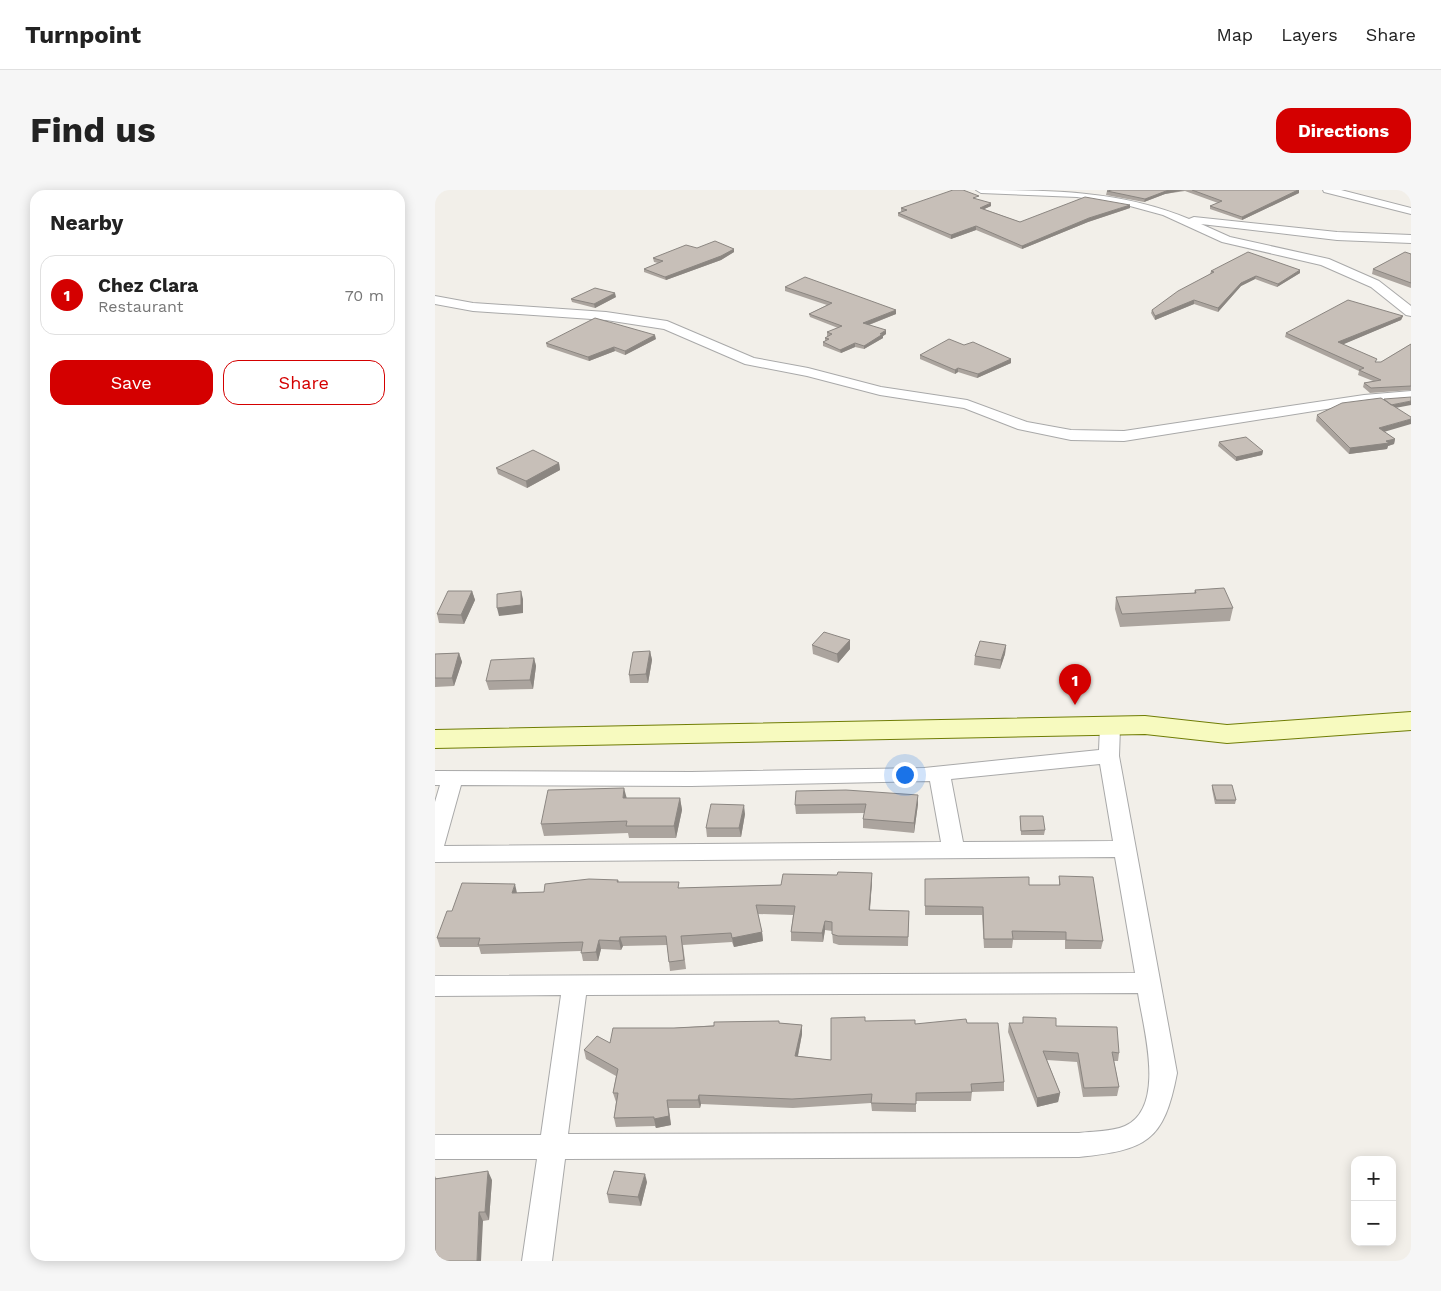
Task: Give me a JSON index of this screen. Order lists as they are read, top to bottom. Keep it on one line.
{"page":{"header":"Turnpoint","nav":["Map","Layers","Share"],"buttons":["Directions",["Save","Share"]],"title":"Find us","heading":"Nearby","list":[{"mark":"1","name":"Chez Clara","note":"Restaurant","value":"70 m"}],"pins":"1","map_buttons":["+","−"]}}
